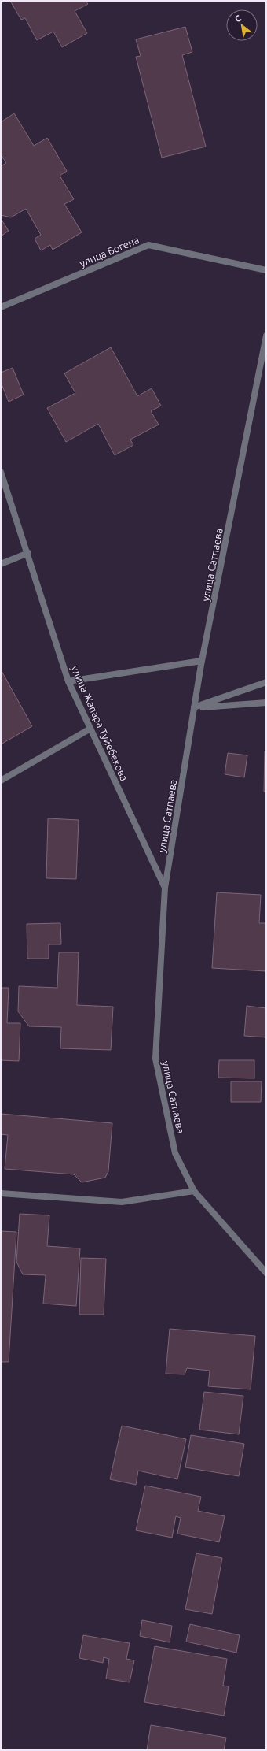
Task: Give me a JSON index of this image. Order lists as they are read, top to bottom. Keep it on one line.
{"streets":{"street":["улица Богена","улица Сатпаева","улица Жапара Туйебекова"]},"crossings":[["улица Сатпаева","улица Жапара Туйебекова"]],"north":"top left"}
